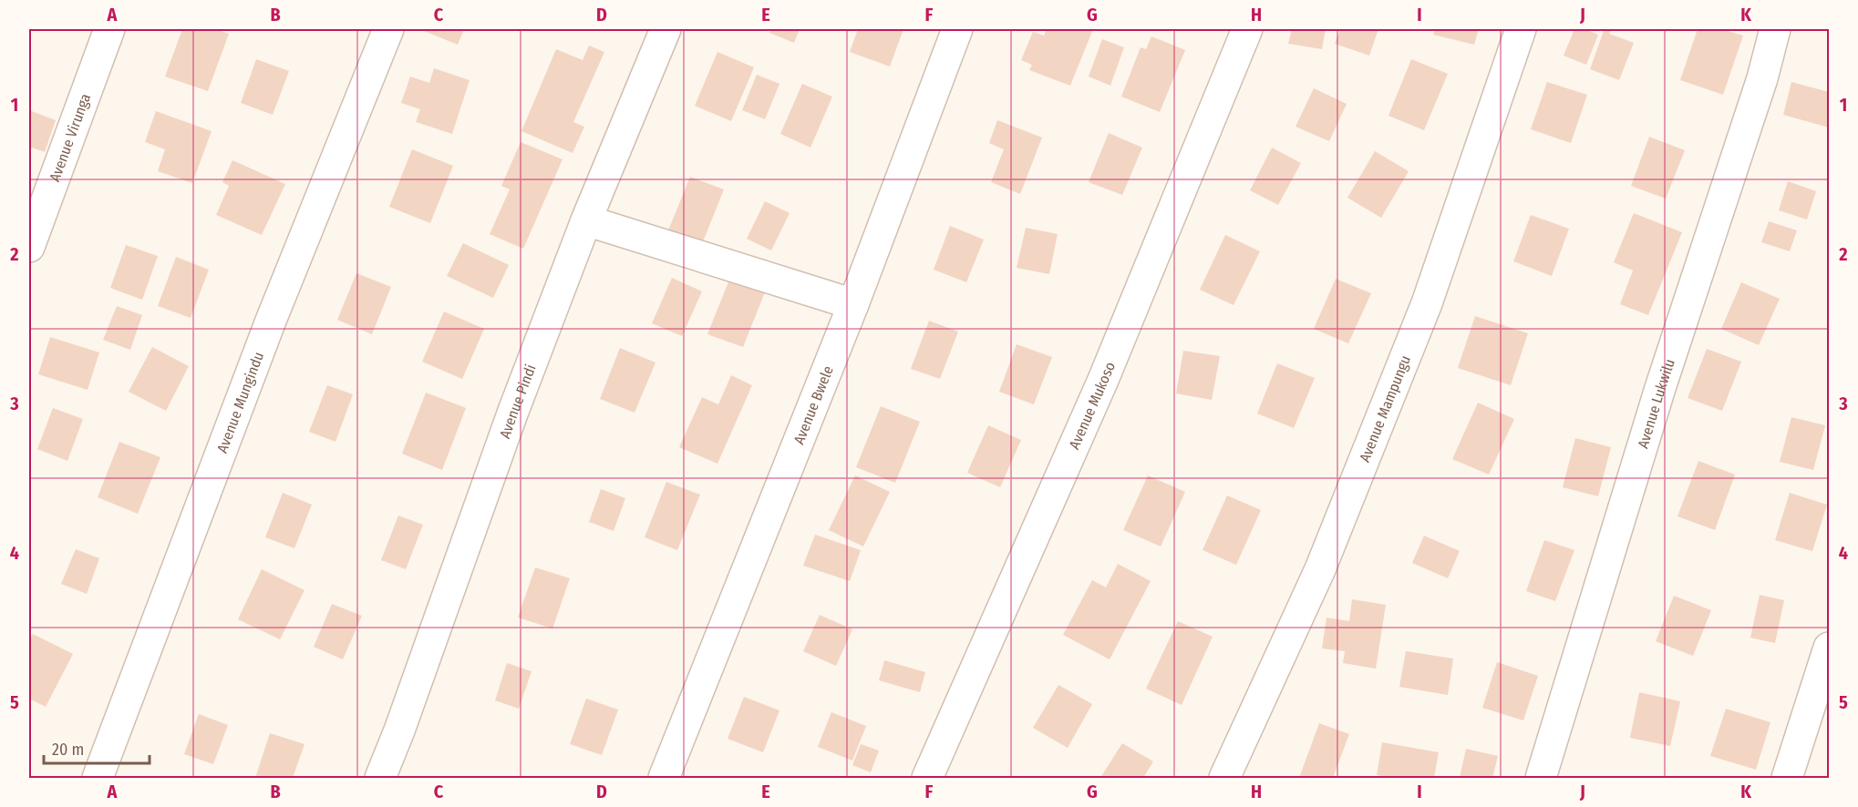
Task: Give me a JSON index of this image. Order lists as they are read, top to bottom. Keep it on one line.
{"streets":{"street":["Avenue Virunga","Avenue Pindi","Avenue Mungindu","Avenue Lukwilu","Avenue Bwele","Avenue Mukoso","Avenue Mampungu"]},"scale_bar":"20 m","grid":{"columns":["A","B","C","D","E","F","G","H","I","J","K"],"rows":["1","2","3","4","5"]}}
